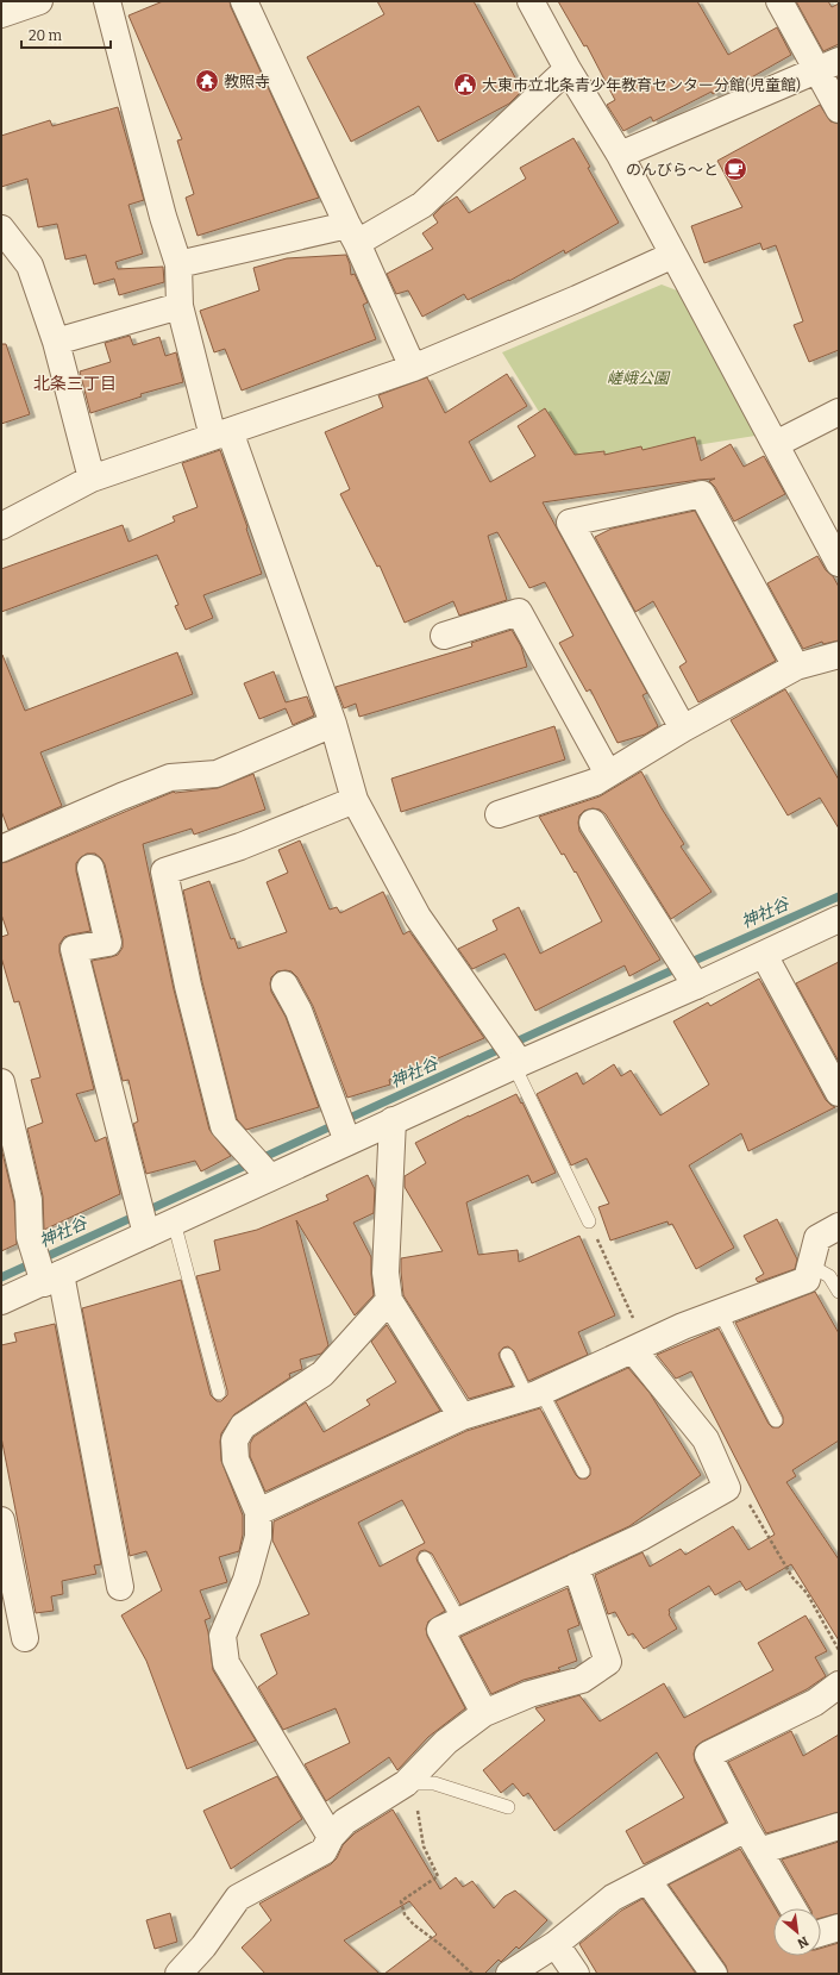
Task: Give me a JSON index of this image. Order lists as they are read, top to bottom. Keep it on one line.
{"districts":["北条三丁目"],"water":["神社谷"],"parks":["嵯峨公園"],"places":{"temple":["教照寺"],"public building":["大東市立北条青少年教育センター分館(児童館)"],"cafe":["のんびら～と"]},"scale_bar":"20 m","north":"bottom right"}
